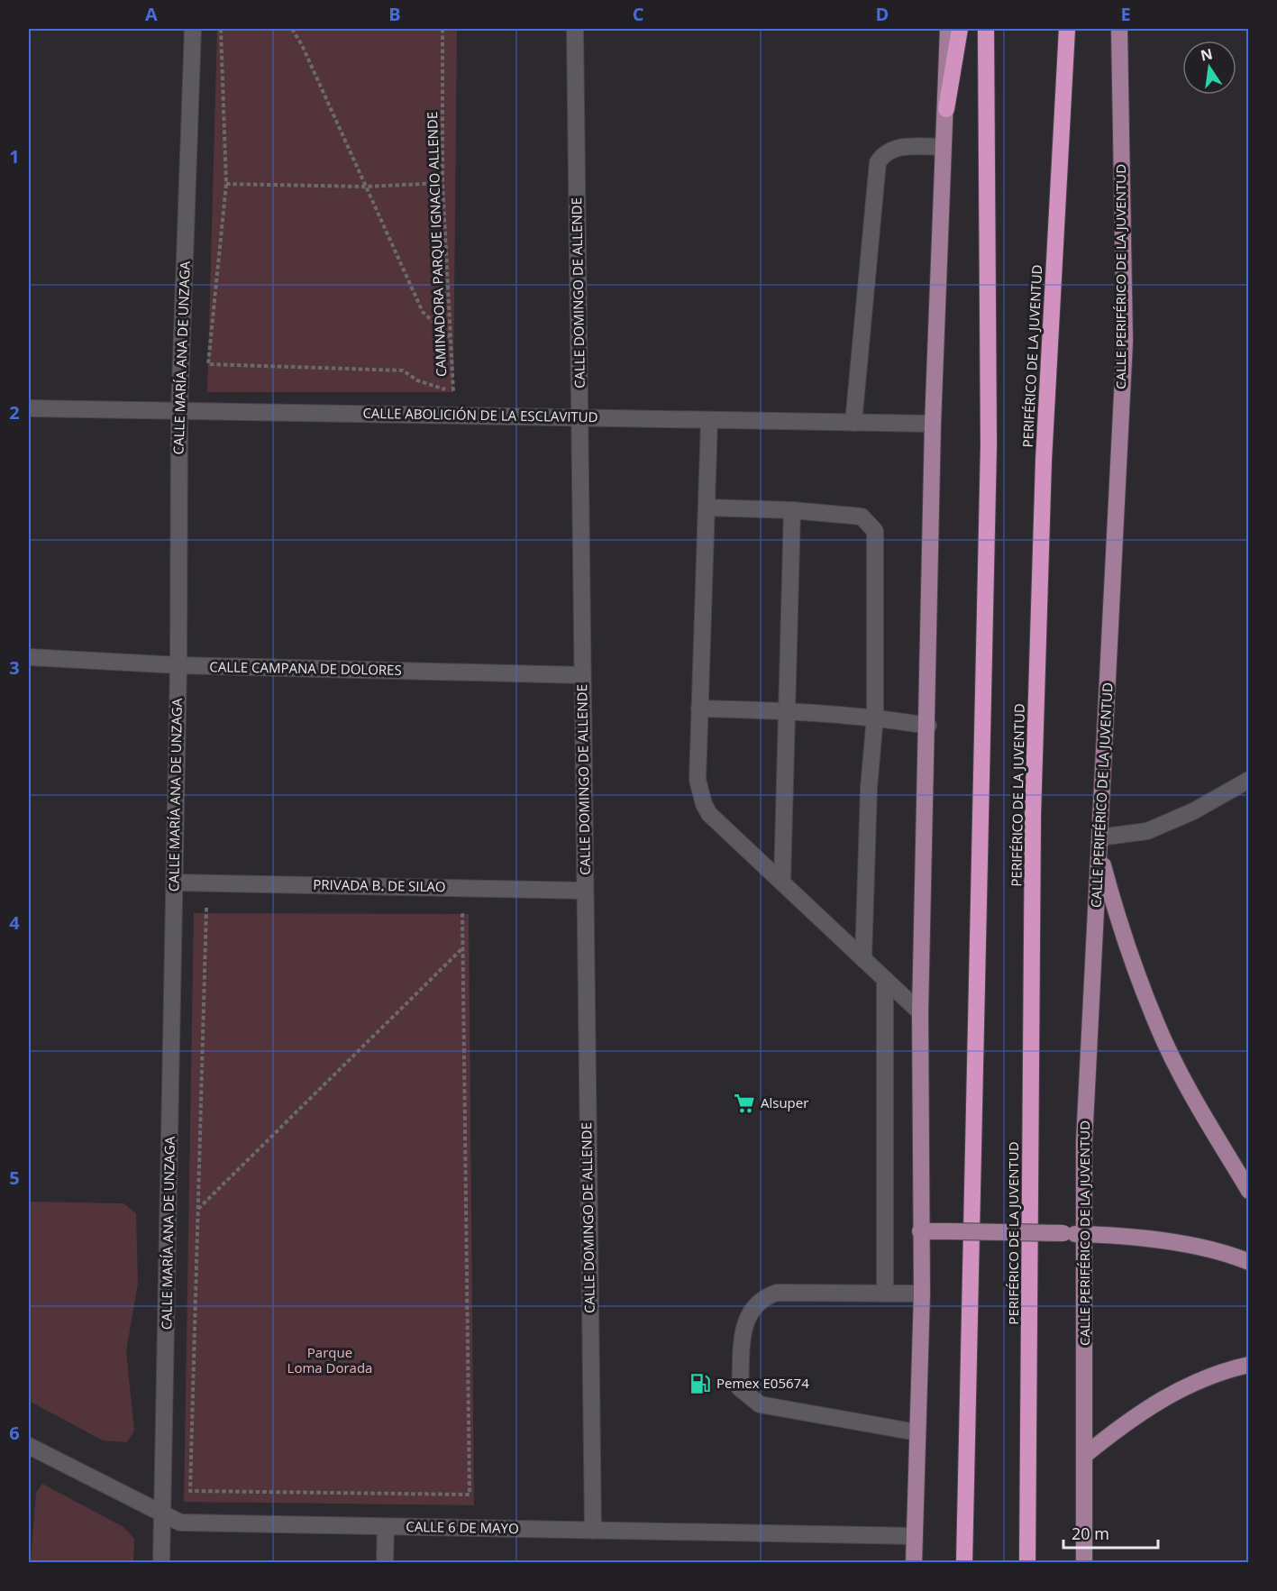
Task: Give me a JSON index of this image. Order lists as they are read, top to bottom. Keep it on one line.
{"streets":{"highway":["PERIFÉRICO DE LA JUVENTUD"],"main road":["CALLE PERIFÉRICO DE LA JUVENTUD"],"street":["CALLE DOMINGO DE ALLENDE","CALLE MARÍA ANA DE UNZAGA","CALLE ABOLICIÓN DE LA ESCLAVITUD","CALLE CAMPANA DE DOLORES","PRIVADA B. DE SILAO","CALLE 6 DE MAYO"],"path":["CAMINADORA PARQUE IGNACIO ALLENDE"]},"crossings":[["CALLE DOMINGO DE ALLENDE","CALLE ABOLICIÓN DE LA ESCLAVITUD"],["CALLE DOMINGO DE ALLENDE","CALLE CAMPANA DE DOLORES"],["CALLE DOMINGO DE ALLENDE","PRIVADA B. DE SILAO"],["CALLE DOMINGO DE ALLENDE","CALLE 6 DE MAYO"],["CALLE MARÍA ANA DE UNZAGA","CALLE ABOLICIÓN DE LA ESCLAVITUD"],["CALLE MARÍA ANA DE UNZAGA","CALLE CAMPANA DE DOLORES"],["CALLE MARÍA ANA DE UNZAGA","PRIVADA B. DE SILAO"],["CALLE MARÍA ANA DE UNZAGA","CALLE 6 DE MAYO"]],"parks":["Parque Loma Dorada"],"places":{"supermarket":["Alsuper"],"fuel station":["Pemex E05674"]},"scale_bar":"20 m","north":"top","grid":{"columns":["A","B","C","D","E"],"rows":["1","2","3","4","5","6"]}}
